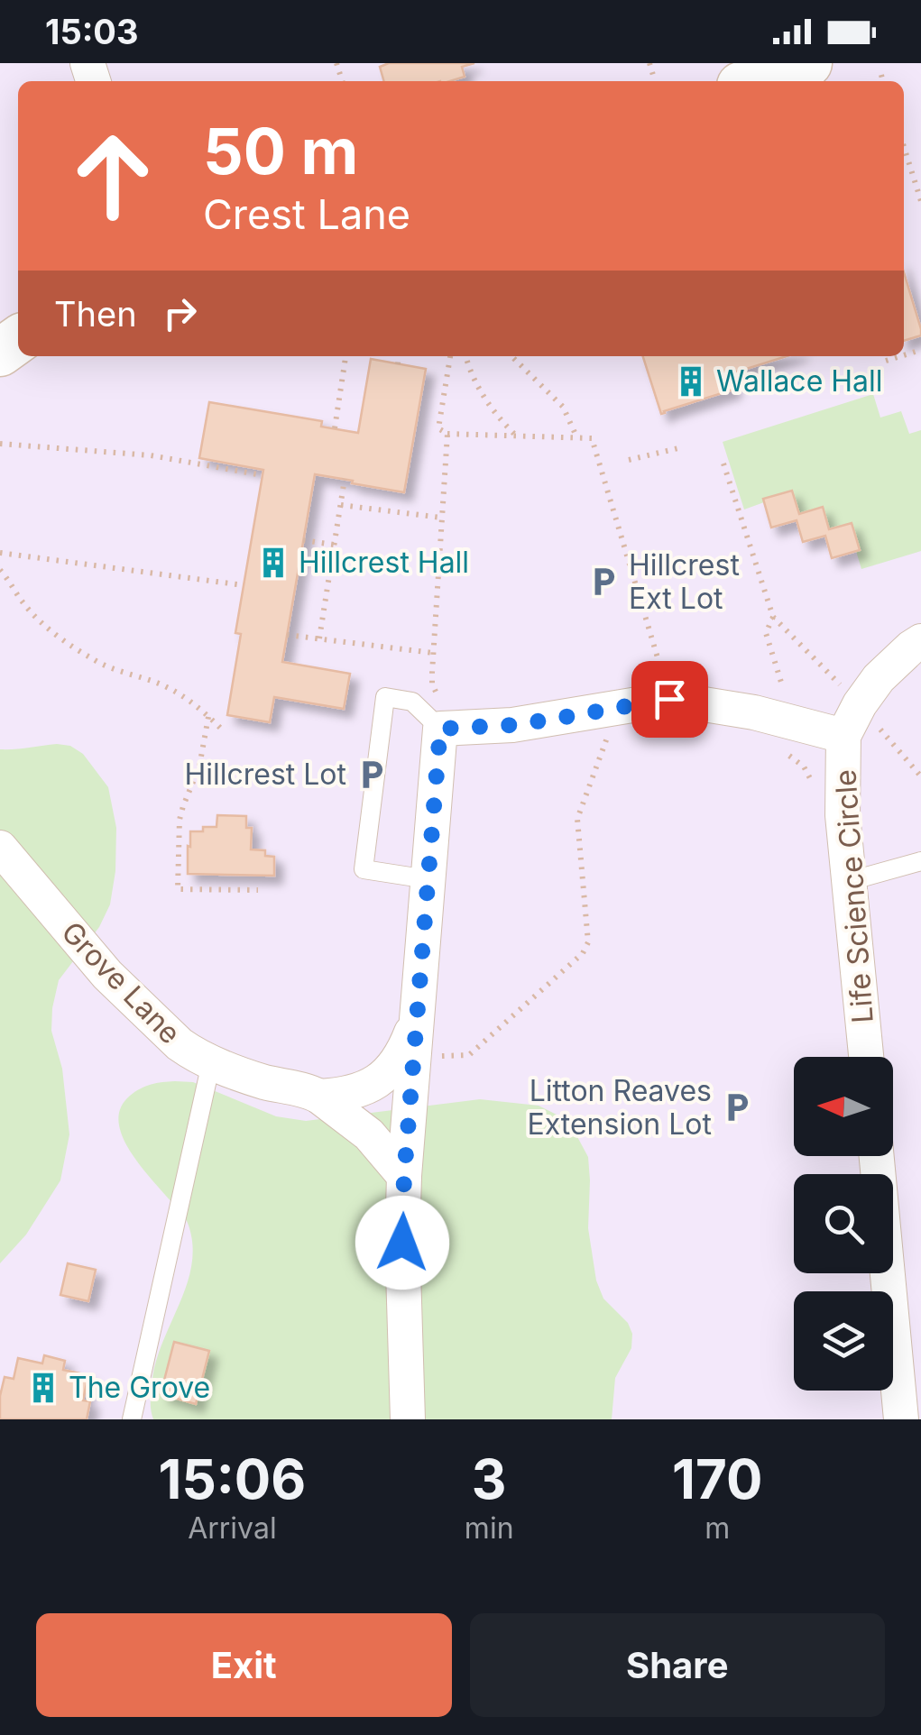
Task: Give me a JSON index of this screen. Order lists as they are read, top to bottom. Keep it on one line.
{"streets":{"street":["Life Science Circle","Grove Lane"]},"places":{"building":["Wallace Hall","Hillcrest Hall","The Grove"],"parking":["Hillcrest Ext Lot","Hillcrest Lot","Litton Reaves Extension Lot"]},"north":"left","page":{"status":"15:03","turn":["50 m","Crest Lane"],"then":"Then","eta":["15:06","Arrival","3","min","170","m"],"buttons":["Exit","Share"]}}
